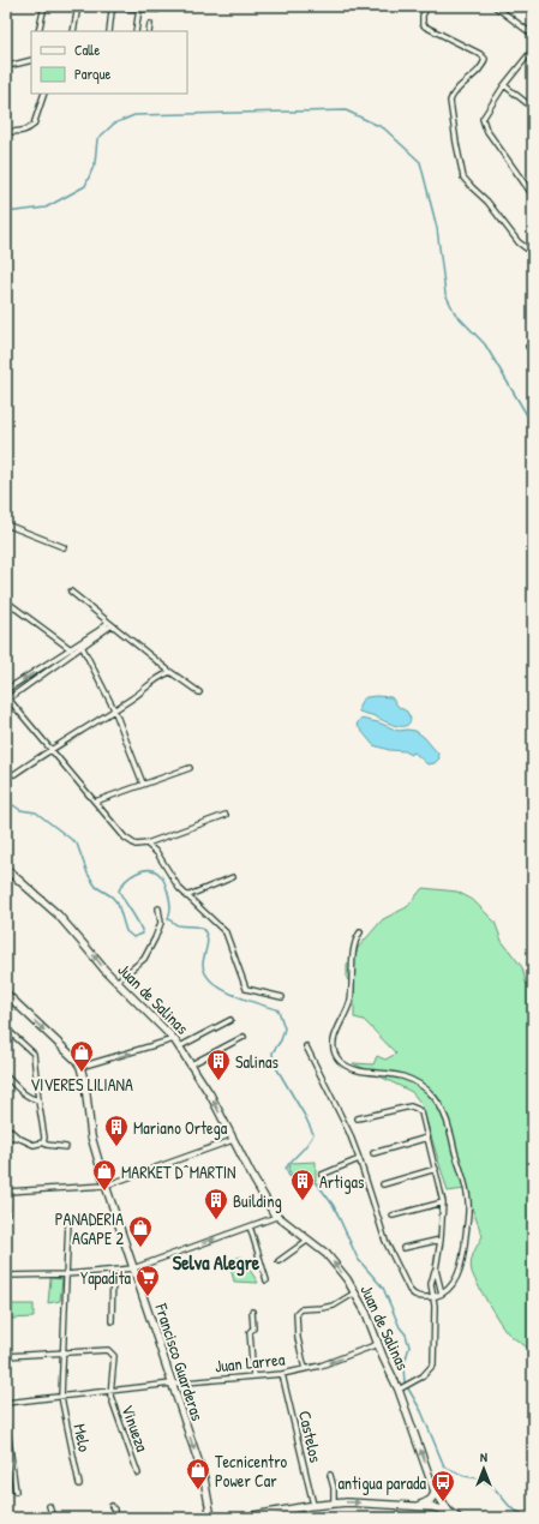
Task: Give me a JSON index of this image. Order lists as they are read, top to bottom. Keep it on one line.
{"streets":{"street":["Juan de Salinas","Francisco Guarderas","Juan Larrea","Vinueza","Castelos","Melo"]},"crossings":[["Juan de Salinas","Juan Larrea"],["Juan de Salinas","Castelos"],["Francisco Guarderas","Juan Larrea"],["Juan Larrea","Vinueza"],["Juan Larrea","Castelos"],["Juan Larrea","Melo"]],"districts":["Selva Alegre"],"places":{"shop":["VIVERES LILIANA","MARKET D^MARTIN","PANADERIA AGAPE 2","Tecnicentro Power Car"],"building":["Salinas","Mariano Ortega","Artigas","Building"],"supermarket":["Yapadita"],"bus stop":["antigua parada"]},"legend":["Calle","Parque"],"north":"top"}
